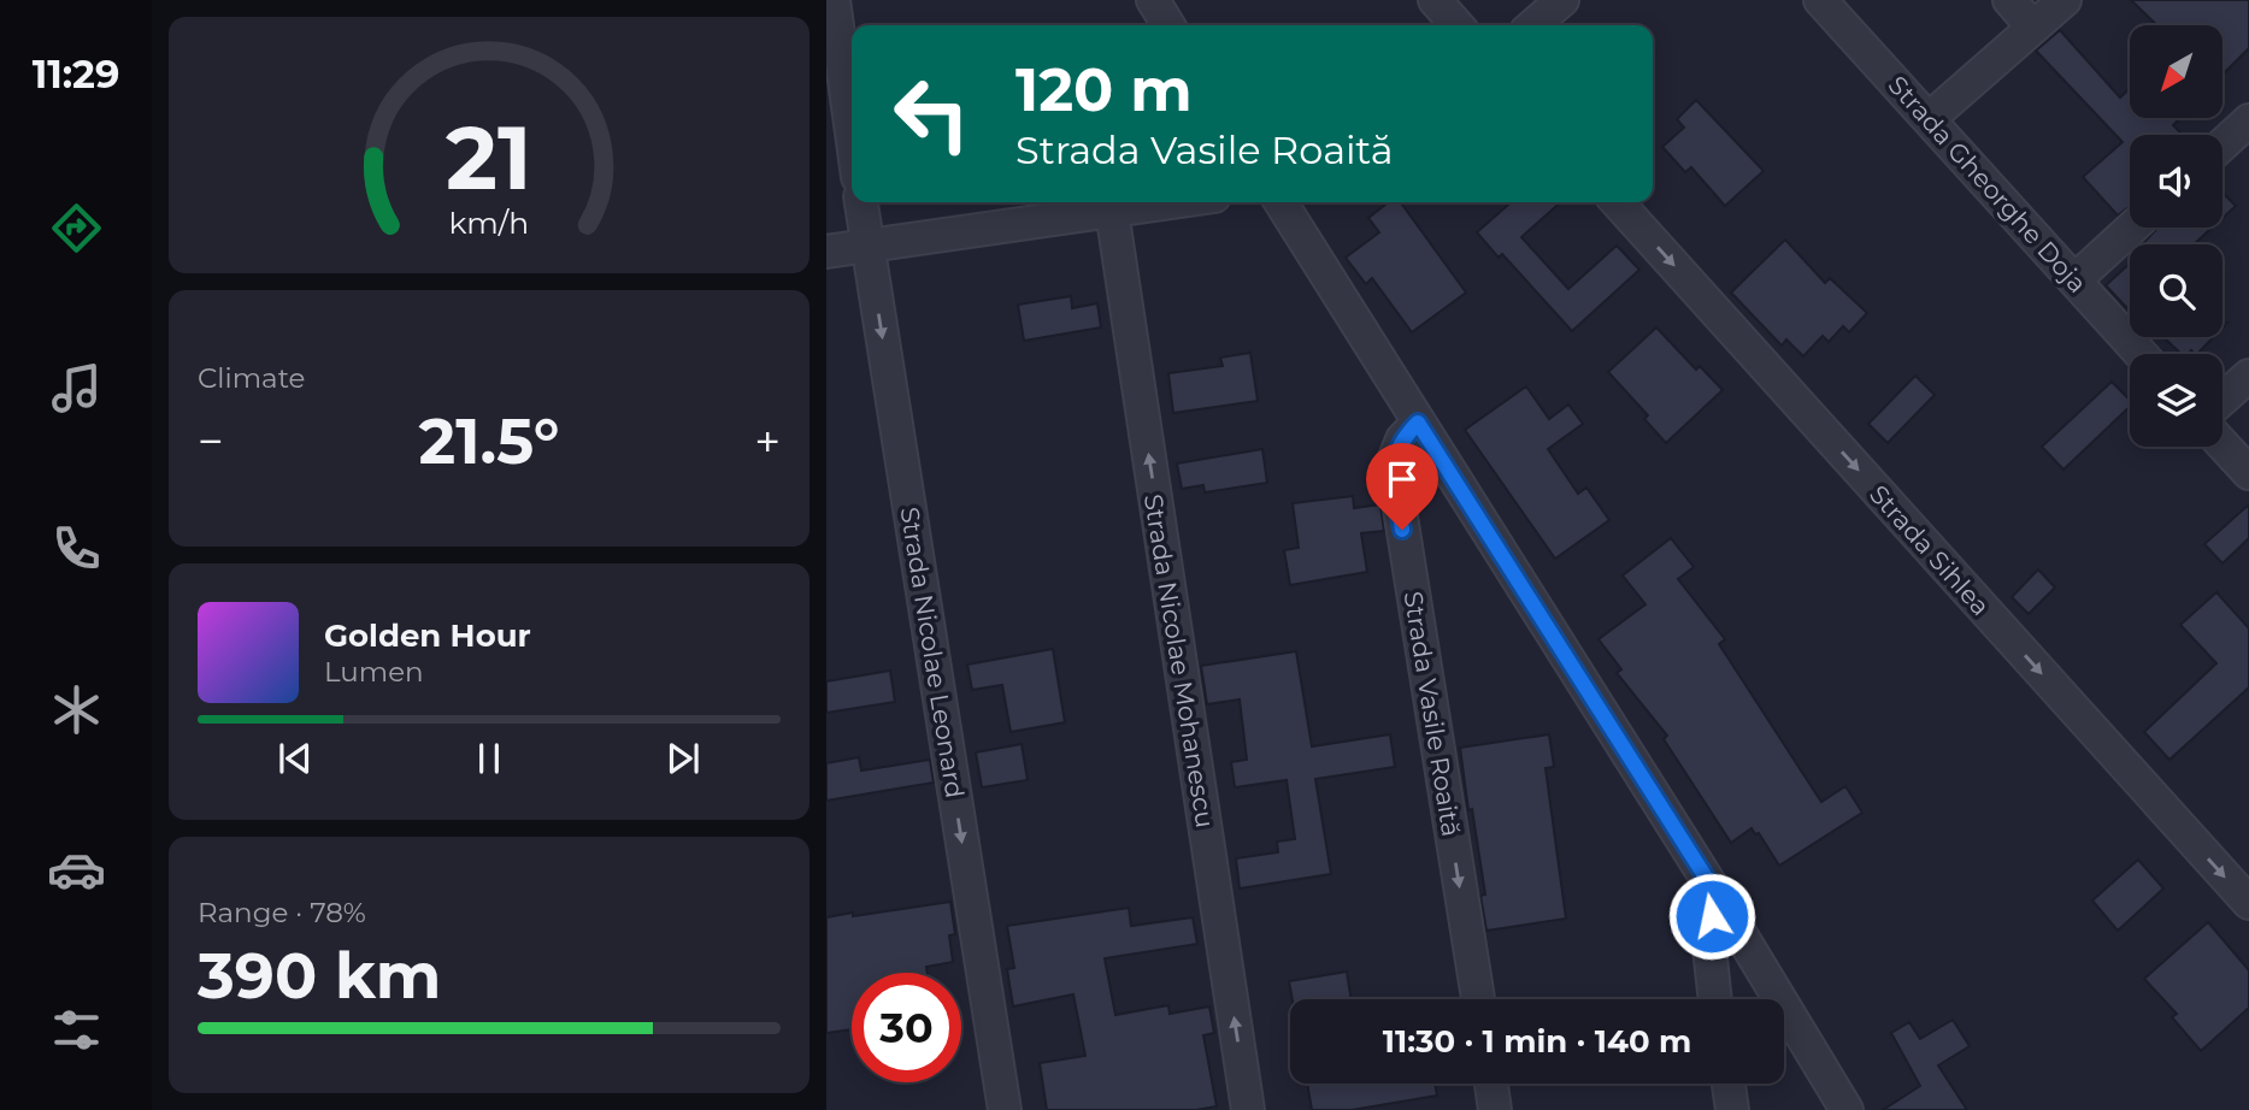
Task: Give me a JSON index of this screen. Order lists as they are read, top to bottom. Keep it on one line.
{"streets":{"street":["Strada Gheorghe Doja","Strada Sihlea","Strada Nicolae Leonard","Strada Nicolae Mohanescu","Strada Vasile Roaită"]},"one_way":["Strada Sihlea","Strada Nicolae Leonard","Strada Vasile Roaită"],"north":"bottom left","page":{"tabs":"11:29","turn":["120 m","Strada Vasile Roaită"],"tile":["Climate",["Range · 78%","390 km"]],"heat":["−","21.5°","+"],"song":["Golden Hour","Lumen"],"limit":"30","trip":"11:30 · 1 min · 140 m","gauge":["21","km/h"]}}
